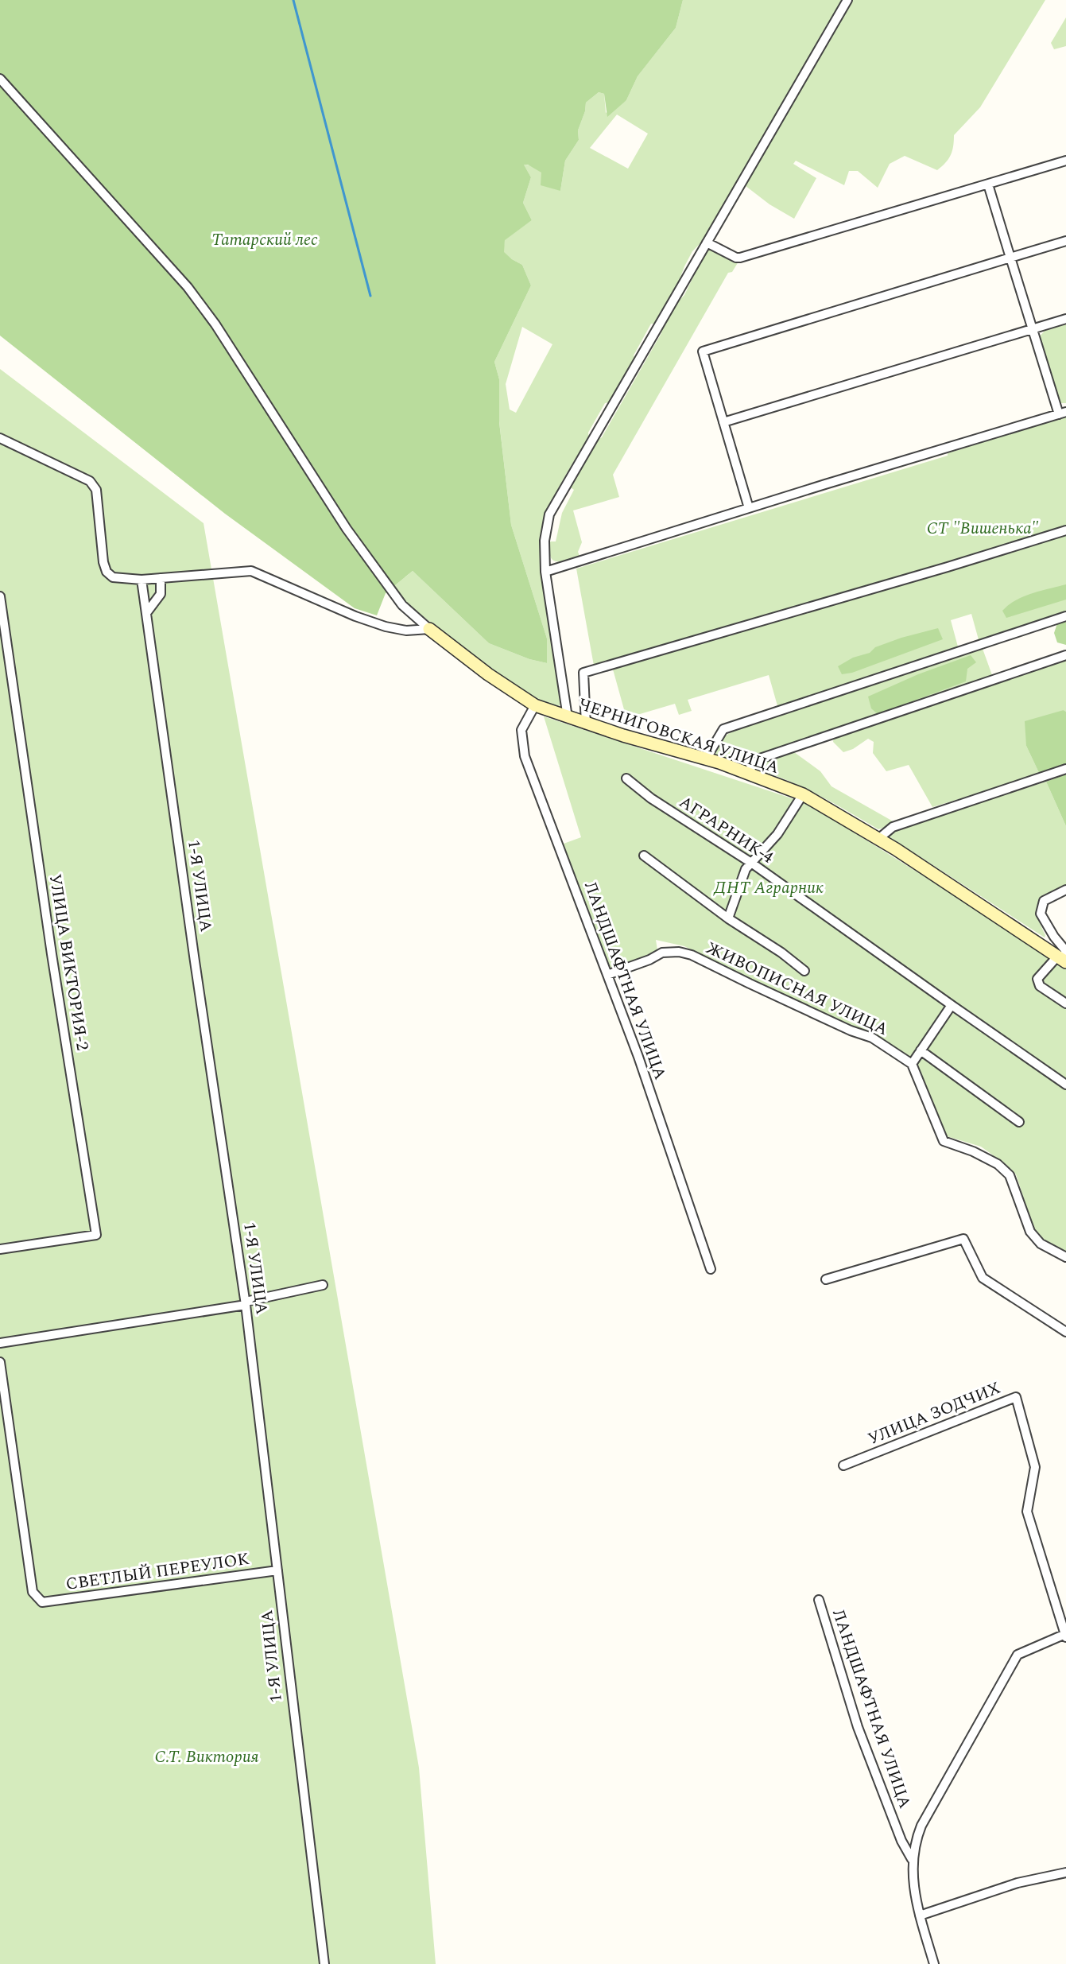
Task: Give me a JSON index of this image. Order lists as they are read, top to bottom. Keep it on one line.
{"streets":{"street":["ЧЕРНИГОВСКАЯ УЛИЦА","АГРАРНИК-4","1-Я УЛИЦА","УЛИЦА ВИКТОРИЯ-2","ЛАНДШАФТНАЯ УЛИЦА","ЖИВОПИСНАЯ УЛИЦА","УЛИЦА ЗОДЧИХ","СВЕТЛЫЙ ПЕРЕУЛОК"]},"crossings":[["ЧЕРНИГОВСКАЯ УЛИЦА","ЛАНДШАФТНАЯ УЛИЦА"],["1-Я УЛИЦА","СВЕТЛЫЙ ПЕРЕУЛОК"],["ЛАНДШАФТНАЯ УЛИЦА","ЖИВОПИСНАЯ УЛИЦА"]],"parks":["Татарский лес","СТ \"Вишенька\"","ДНТ Аграрник","С.Т. Виктория"]}
